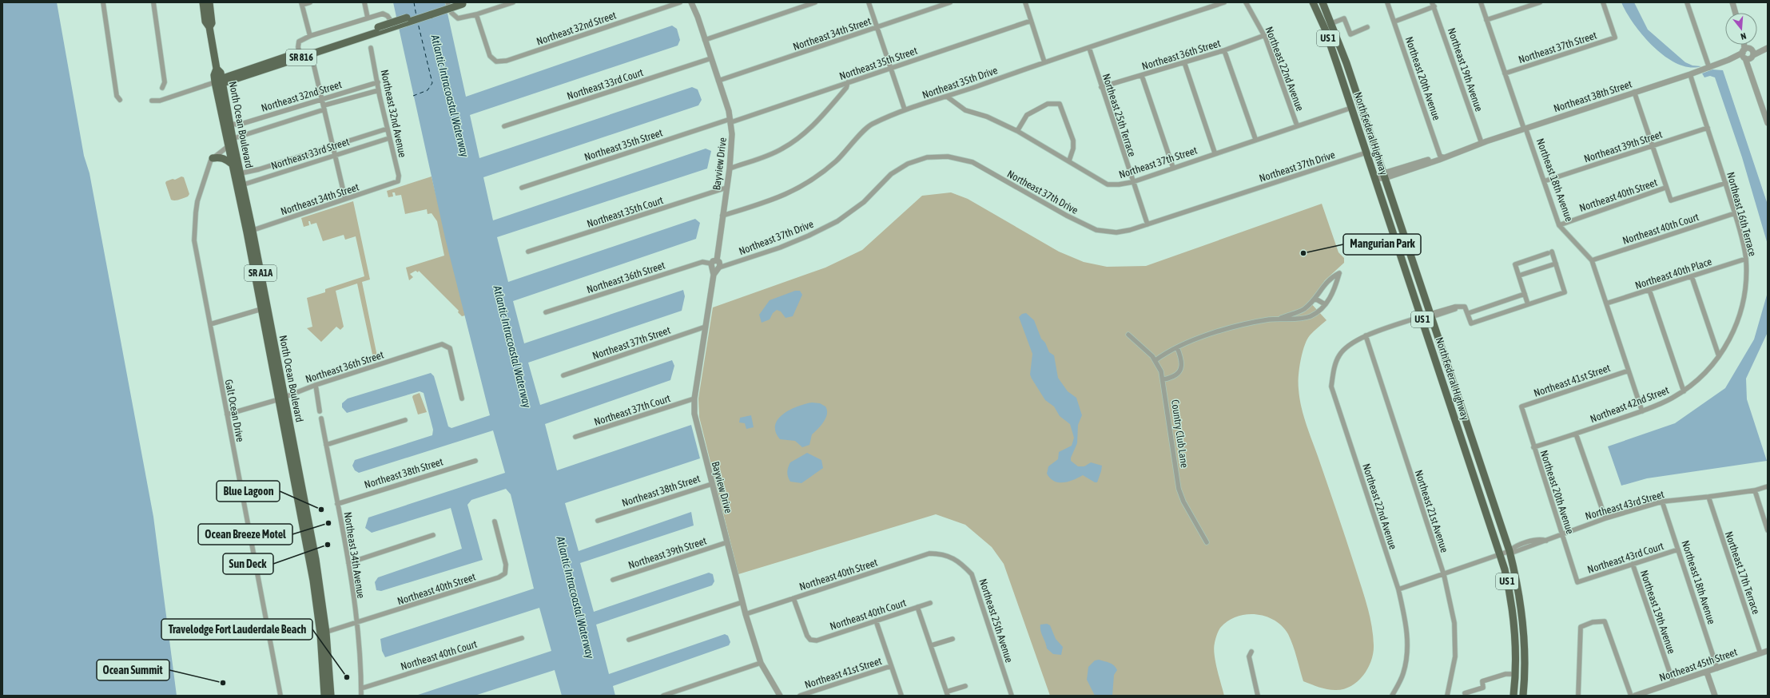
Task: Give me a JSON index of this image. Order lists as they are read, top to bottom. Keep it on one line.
{"streets":{"main road":["US 1","SR 816","North Ocean Boulevard","North Federal Highway","SR A1A"],"street":["Northeast 32nd Street","Northeast 34th Street","Northeast 37th Street","Northeast 36th Street","Northeast 35th Street","Northeast 22nd Avenue","Northeast 19th Avenue","Northeast 20th Avenue","Northeast 35th Drive","Northeast 33rd Court","Northeast 38th Street","Northeast 32nd Avenue","Northeast 25th Terrace","Northeast 39th Street","Northeast 33rd Street","Bayview Drive","Northeast 37th Drive","Northeast 18th Avenue","Northeast 40th Street","Northeast 35th Court","Northeast 16th Terrace","Northeast 40th Court","Northeast 40th Place","Northeast 41st Street","Northeast 42nd Street","Northeast 37th Court","Galt Ocean Drive","Country Club Lane","Northeast 43rd Street","Northeast 21st Avenue","Northeast 34th Avenue","Northeast 43rd Court","Northeast 17th Terrace","Northeast 25th Avenue","Northeast 45th Street"]},"crossings":[["Northeast 32nd Street","Northeast 32nd Avenue"],["Northeast 32nd Street","North Ocean Boulevard"],["Northeast 34th Street","Northeast 32nd Avenue"],["Northeast 34th Street","North Ocean Boulevard"],["Northeast 34th Street","Bayview Drive"],["Northeast 37th Street","Northeast 22nd Avenue"],["Northeast 37th Street","Northeast 35th Drive"],["Northeast 37th Street","Northeast 25th Terrace"],["Northeast 37th Street","North Federal Highway"],["Northeast 37th Street","Bayview Drive"],["Northeast 37th Street","Northeast 18th Avenue"],["Northeast 36th Street","Northeast 22nd Avenue"],["Northeast 36th Street","Northeast 25th Terrace"],["Northeast 36th Street","North Ocean Boulevard"],["Northeast 36th Street","Bayview Drive"],["Northeast 36th Street","Northeast 37th Drive"],["Northeast 36th Street","Galt Ocean Drive"],["SR 816","North Ocean Boulevard"],["Northeast 35th Street","Bayview Drive"],["Northeast 22nd Avenue","Northeast 43rd Street"],["Northeast 22nd Avenue","Northeast 21st Avenue"],["Northeast 19th Avenue","Northeast 38th Street"],["Northeast 19th Avenue","Northeast 43rd Court"],["Northeast 19th Avenue","Northeast 45th Street"],["Northeast 20th Avenue","Northeast 38th Street"],["Northeast 20th Avenue","Northeast 41st Street"],["Northeast 20th Avenue","Northeast 42nd Street"],["Northeast 20th Avenue","Northeast 43rd Street"],["Northeast 20th Avenue","Northeast 43rd Court"],["Northeast 35th Drive","Northeast 25th Terrace"],["Northeast 35th Drive","Bayview Drive"],["Northeast 33rd Court","Bayview Drive"],["Northeast 38th Street","North Federal Highway"],["Northeast 38th Street","Bayview Drive"],["Northeast 38th Street","Northeast 18th Avenue"],["Northeast 38th Street","Northeast 16th Terrace"],["Northeast 38th Street","Northeast 34th Avenue"],["Northeast 32nd Avenue","Northeast 33rd Street"],["Northeast 25th Terrace","Northeast 37th Drive"],["North Ocean Boulevard","Northeast 33rd Street"],["North Ocean Boulevard","Northeast 40th Street"],["North Federal Highway","Northeast 37th Drive"],["North Federal Highway","Northeast 43rd Street"],["Northeast 39th Street","Bayview Drive"],["Northeast 39th Street","Northeast 18th Avenue"],["Northeast 39th Street","Northeast 16th Terrace"],["Bayview Drive","Northeast 37th Drive"],["Bayview Drive","Northeast 40th Street"],["Bayview Drive","Northeast 35th Court"],["Bayview Drive","Northeast 37th Court"],["Northeast 18th Avenue","Northeast 40th Street"],["Northeast 18th Avenue","Northeast 40th Court"],["Northeast 18th Avenue","Northeast 40th Place"],["Northeast 18th Avenue","Northeast 41st Street"],["Northeast 18th Avenue","Northeast 42nd Street"],["Northeast 18th Avenue","Northeast 43rd Street"],["Northeast 18th Avenue","Northeast 43rd Court"],["Northeast 18th Avenue","Northeast 45th Street"],["Northeast 40th Street","Northeast 40th Court"],["Northeast 40th Street","Northeast 34th Avenue"],["Northeast 40th Street","Northeast 25th Avenue"],["Northeast 16th Terrace","Northeast 40th Court"],["Northeast 16th Terrace","Northeast 40th Place"],["Northeast 16th Terrace","Northeast 42nd Street"],["Northeast 40th Court","Northeast 34th Avenue"],["Northeast 43rd Street","Northeast 21st Avenue"],["Northeast 43rd Street","Northeast 17th Terrace"],["Northeast 17th Terrace","Northeast 45th Street"]],"water":["Atlantic Intracoastal Waterway"],"places":["Mangurian Park","Blue Lagoon","Ocean Breeze Motel","Sun Deck","Travelodge Fort Lauderdale Beach","Ocean Summit"],"north":"bottom"}
